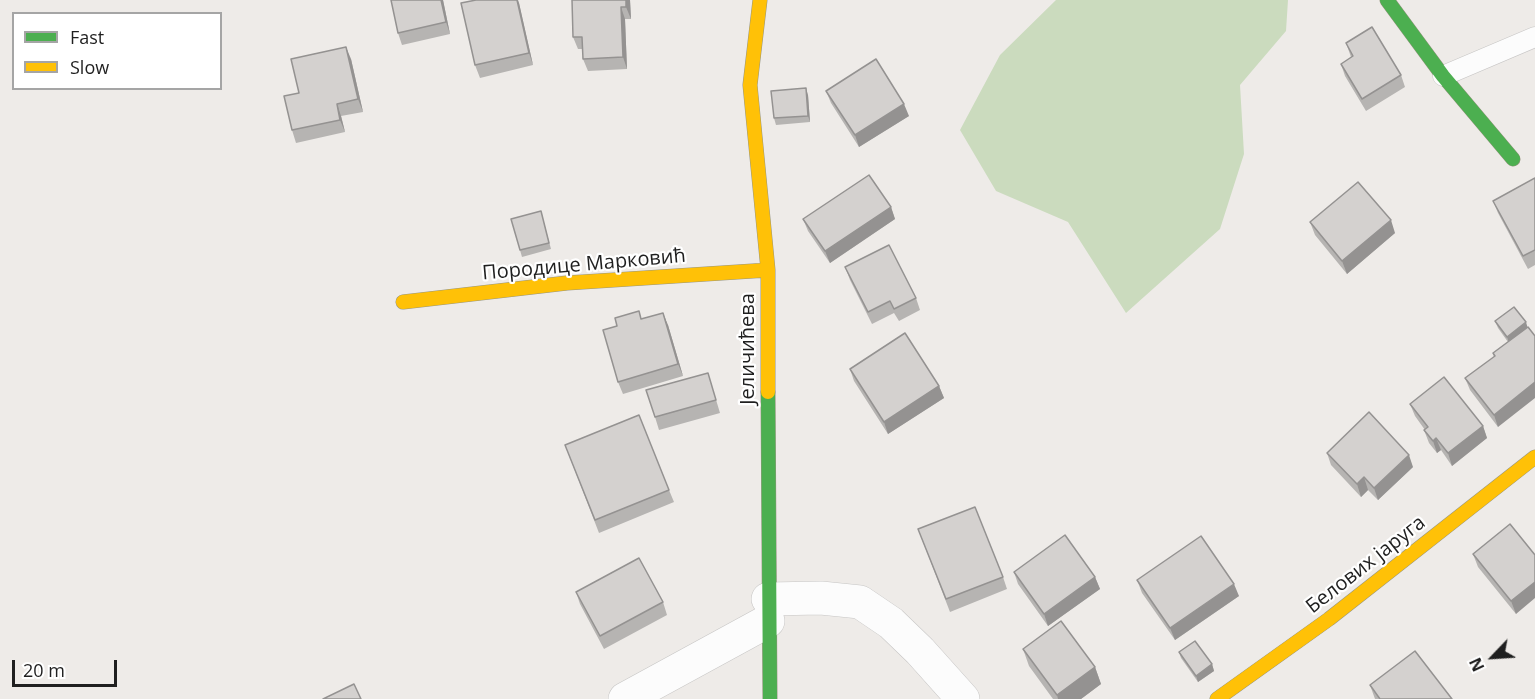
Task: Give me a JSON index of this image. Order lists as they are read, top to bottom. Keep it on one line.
{"streets":{"street":["Породице Марковић","Јеличићева","Белових јаруга"]},"crossings":[["Породице Марковић","Јеличићева"]],"legend":["Fast","Slow"],"scale_bar":"20 m","north":"bottom left"}
